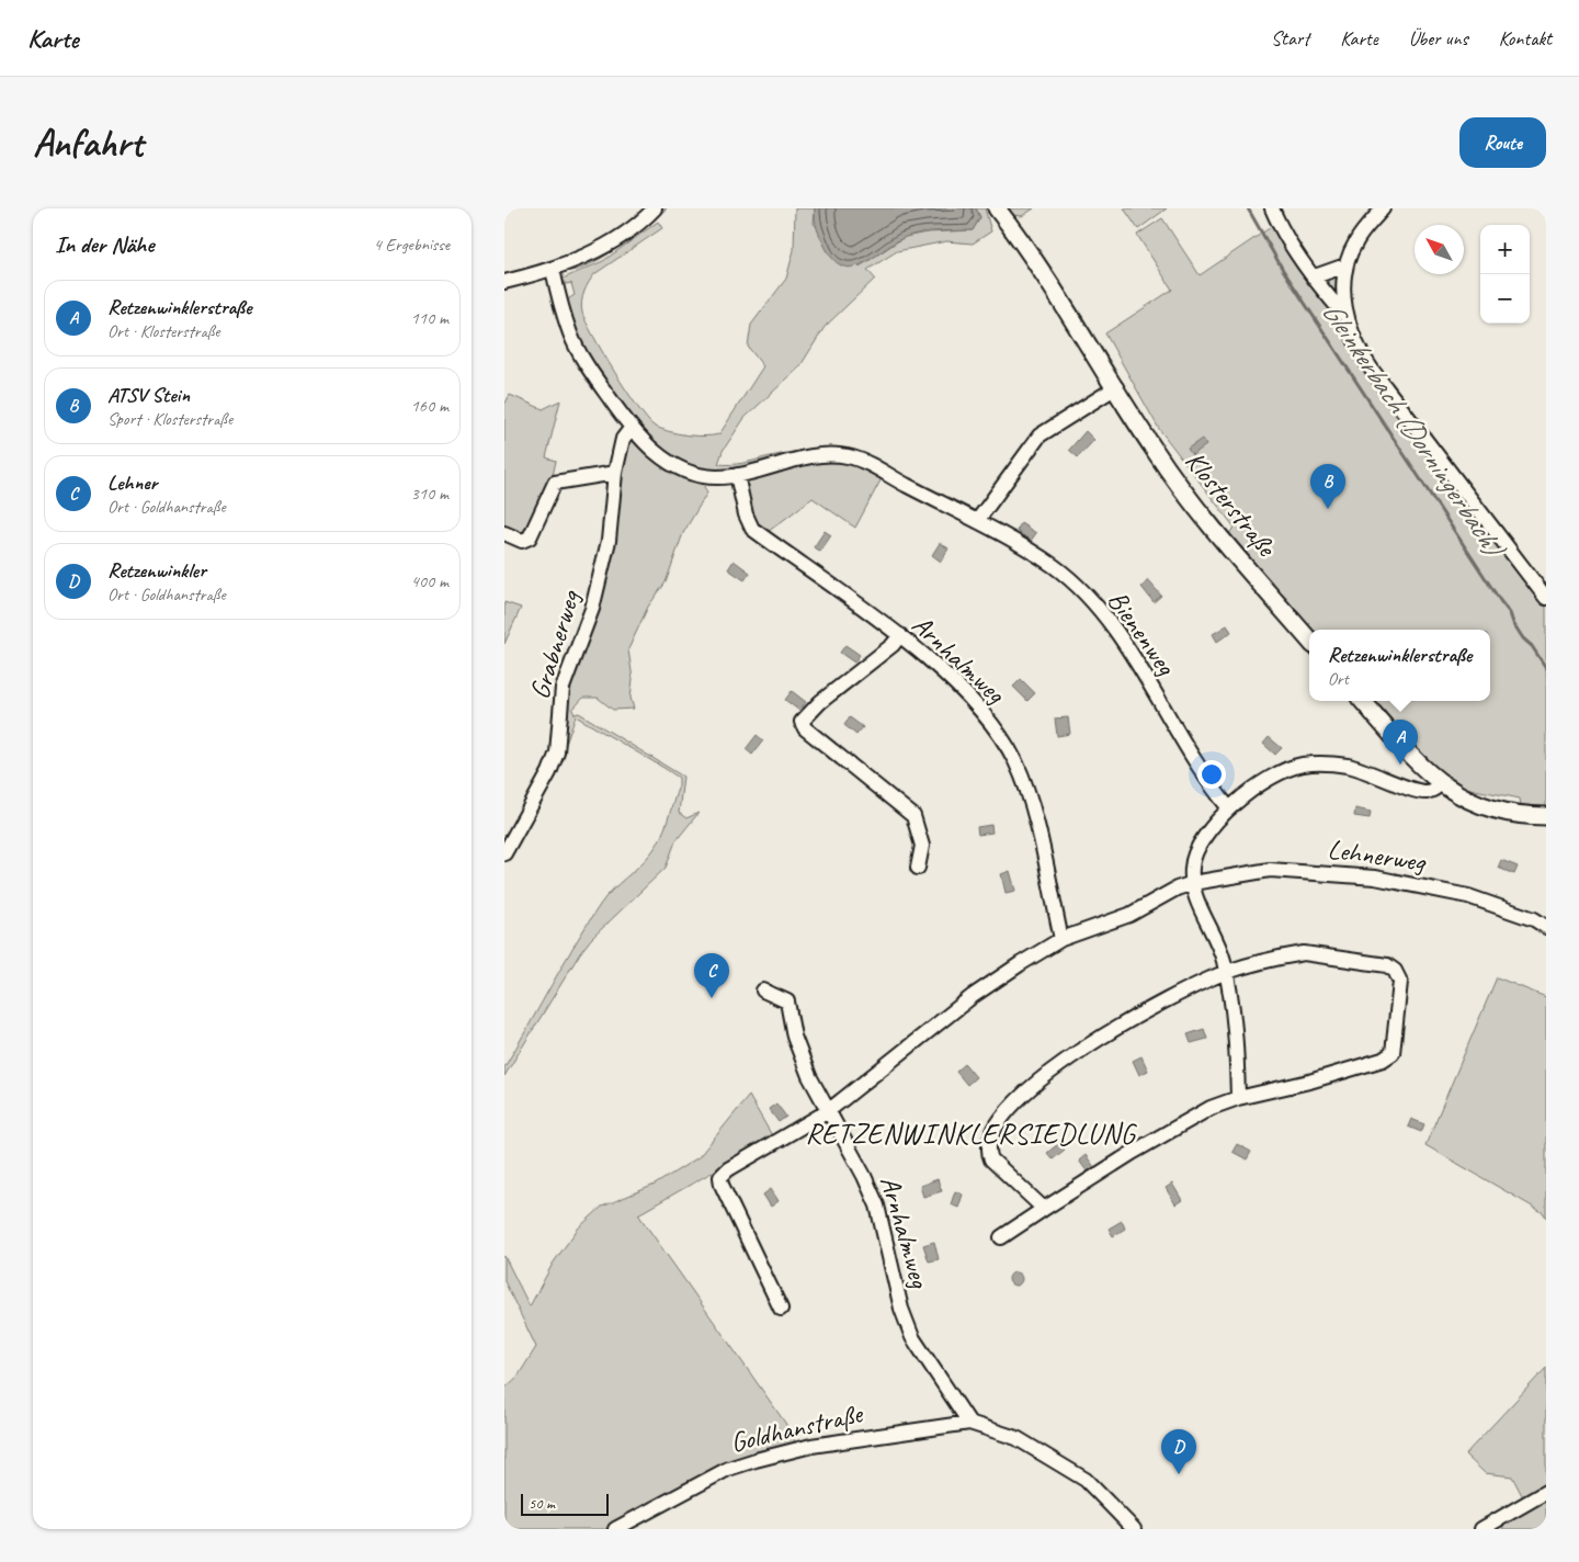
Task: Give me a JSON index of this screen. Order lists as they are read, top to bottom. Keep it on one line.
{"streets":{"street":["Klosterstraße","Bienenweg","Grabnerweg","Arnhalmweg","Lehnerweg","Goldhanstraße"]},"crossings":[["Bienenweg","Grabnerweg"],["Bienenweg","Arnhalmweg"],["Arnhalmweg","Goldhanstraße"]],"districts":["RETZENWINKLERSIEDLUNG"],"water":["Gleinkerbach (Dorningerbach)"],"scale_bar":"50 m","north":"top left","page":{"header":"Karte","nav":["Start","Karte","Über uns","Kontakt"],"buttons":"Route","title":"Anfahrt","heading":["In der Nähe","4 Ergebnisse"],"map_buttons":["+","−"],"list":[{"mark":"A","name":"Retzenwinklerstraße","note":"Ort · Klosterstraße","value":"110 m"},{"mark":"B","name":"ATSV Stein","note":"Sport · Klosterstraße","value":"160 m"},{"mark":"C","name":"Lehner","note":"Ort · Goldhanstraße","value":"310 m"},{"mark":"D","name":"Retzenwinkler","note":"Ort · Goldhanstraße","value":"400 m"}],"pins":["B","A","C","D"],"popup":["Retzenwinklerstraße","Ort"],"scale":"50 m"}}
